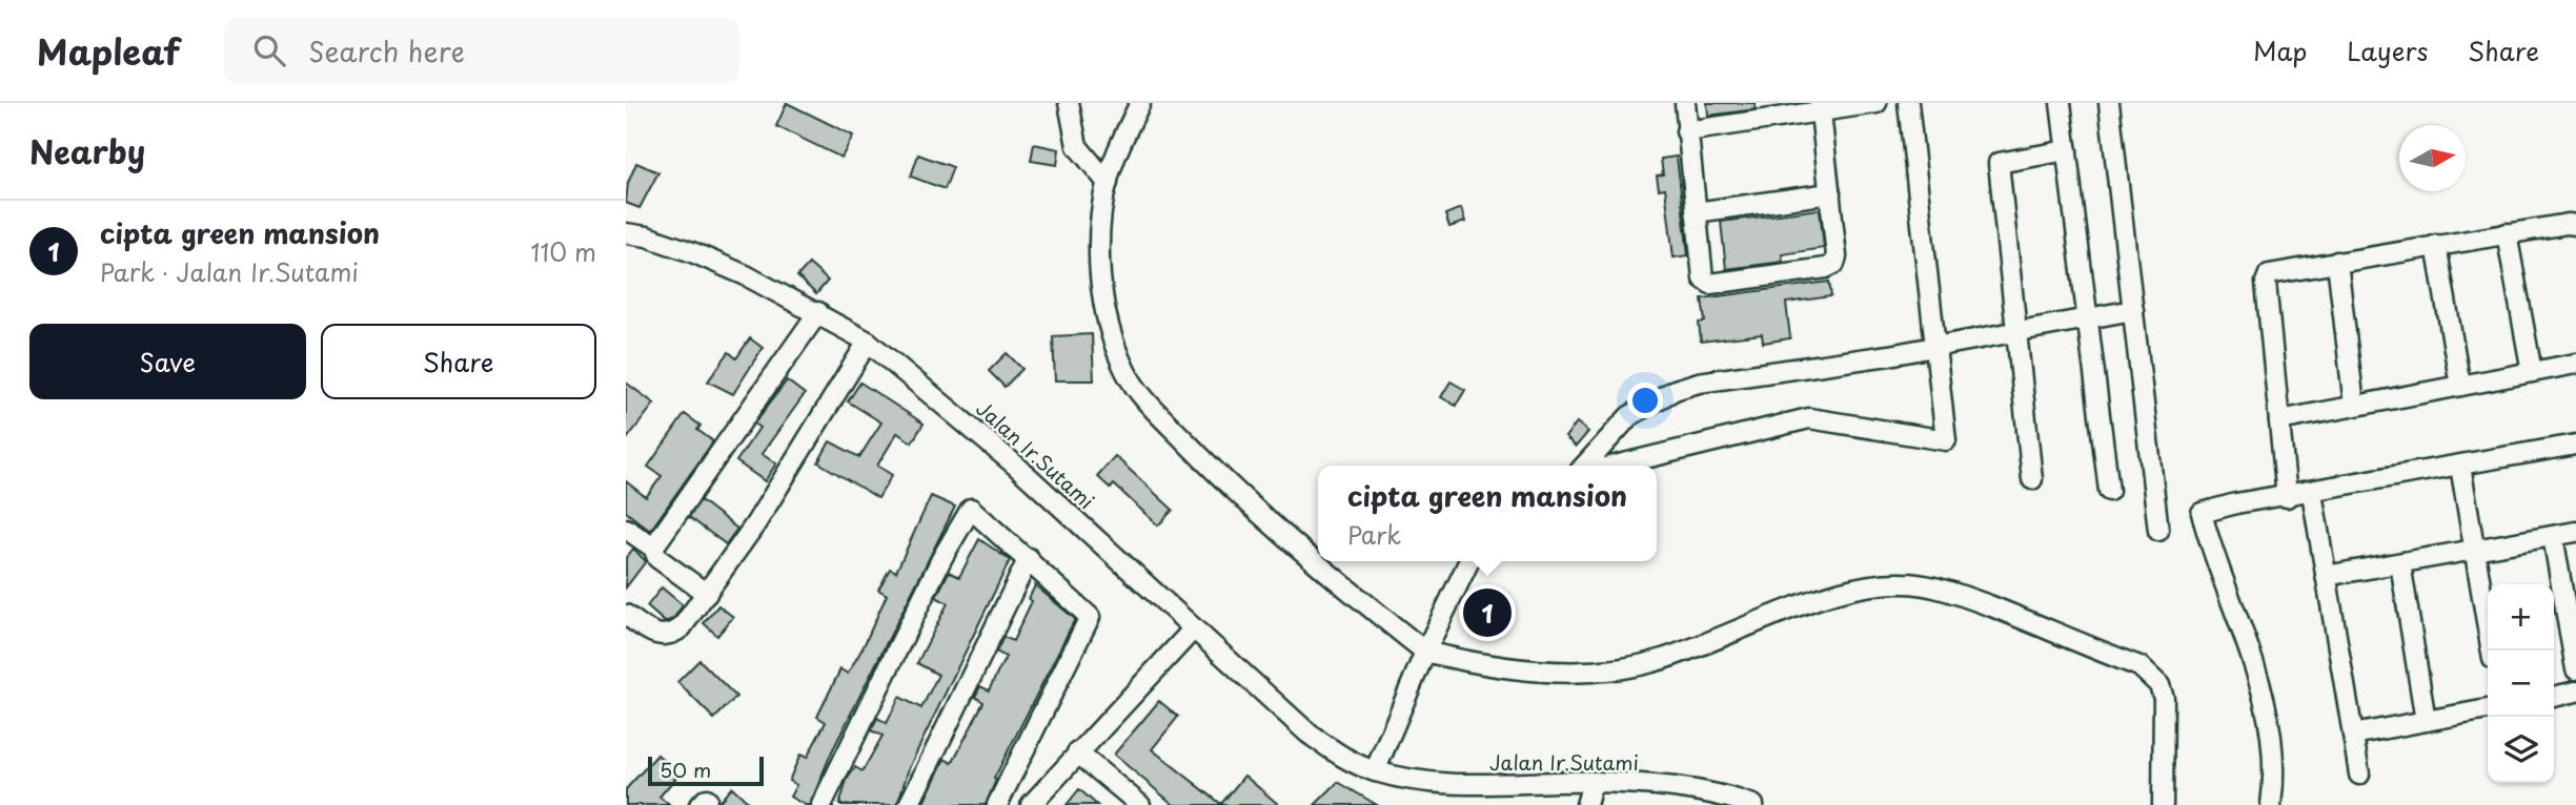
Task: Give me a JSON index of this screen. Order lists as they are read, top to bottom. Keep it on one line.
{"streets":{"street":["Jalan Ir.Sutami"]},"scale_bar":"50 m","north":"right","page":{"header":"Mapleaf","search":"Search here","nav":["Map","Layers","Share"],"heading":"Nearby","list":[{"mark":"1","name":"cipta green mansion","note":"Park · Jalan Ir.Sutami","value":"110 m"}],"buttons":["Save","Share"],"popup":["cipta green mansion","Park"],"map_buttons":["+","−"],"pins":"1","scale":"50 m"}}
